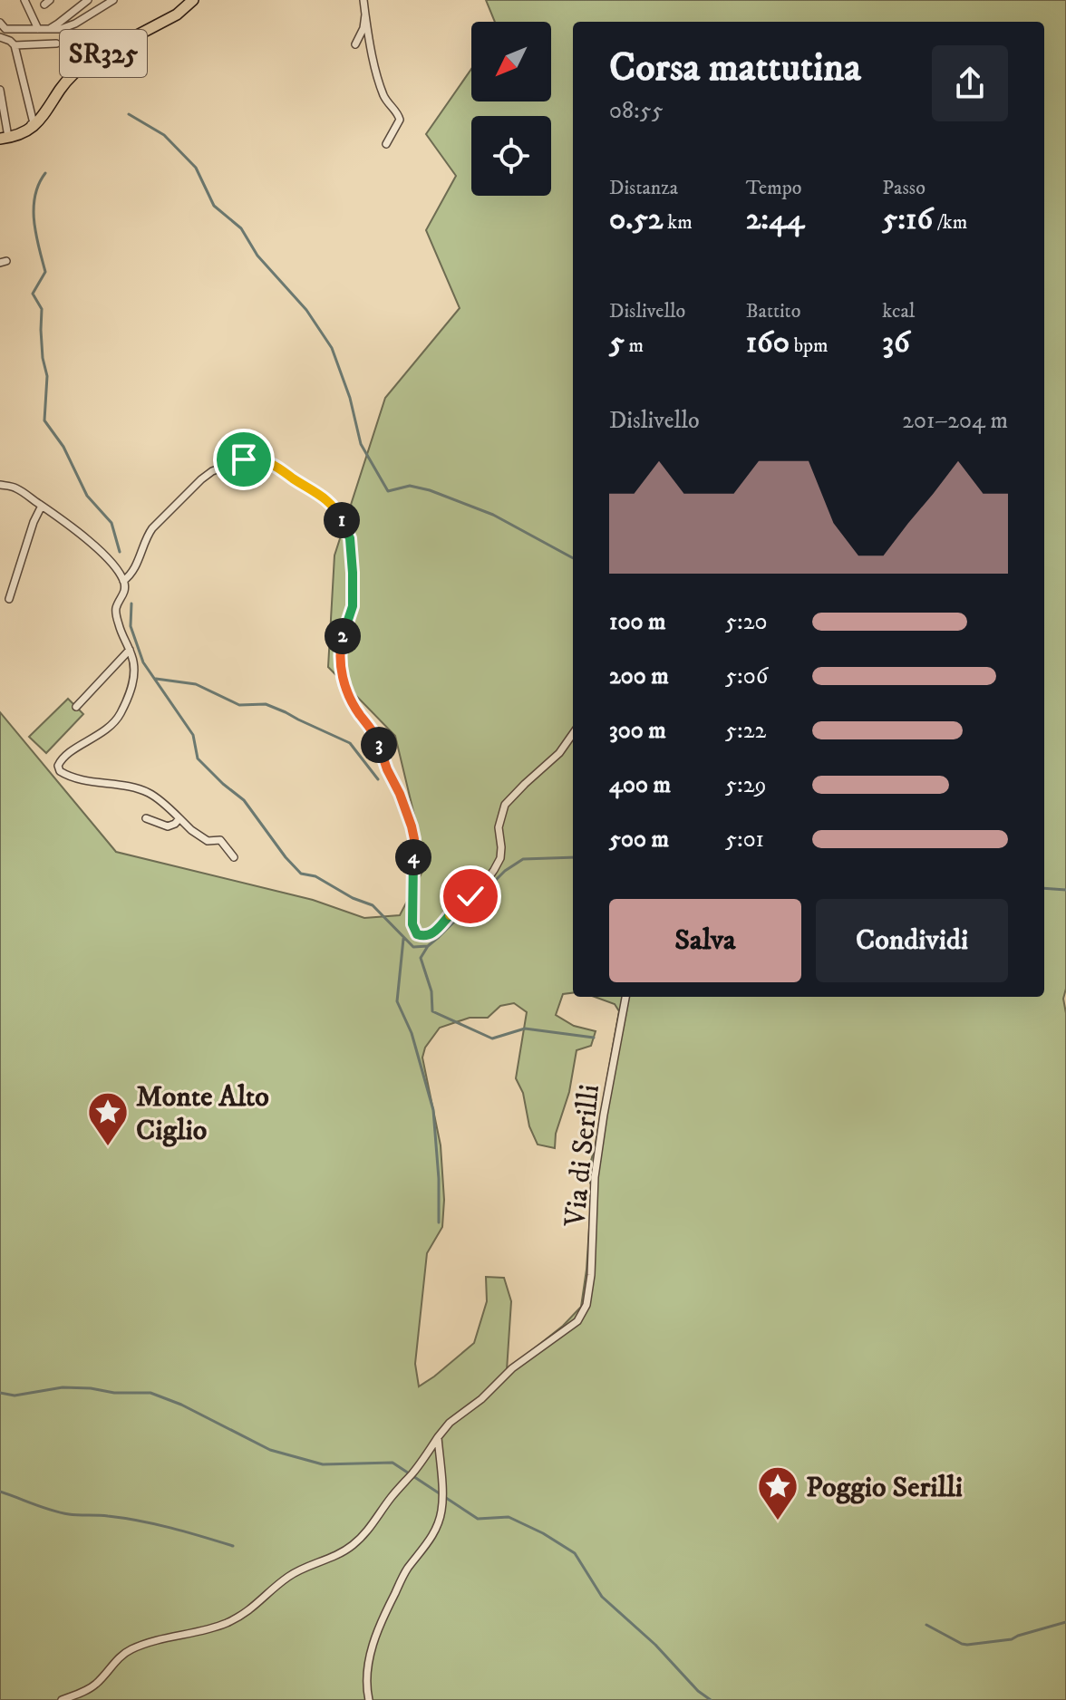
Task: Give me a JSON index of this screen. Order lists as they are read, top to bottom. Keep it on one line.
{"streets":{"main road":["SR325"],"street":["Via di Serilli"]},"places":{"place":["Monte Alto Ciglio","Poggio Serilli"]},"north":"bottom left","page":{"heading":["Corsa mattutina","08:55"],"stats":[["Distanza","0.52 km"],["Tempo","2:44"],["Passo","5:16 /km"],["Dislivello","5 m"],["Battito","160 bpm"],["kcal","36"]],"chart":["Dislivello","201–204 m"],"pins":["1","2","3","4"],"list":[{"name":"100 m","note":"5:20"},{"name":"200 m","note":"5:06"},{"name":"300 m","note":"5:22"},{"name":"400 m","note":"5:29"},{"name":"500 m","note":"5:01"}],"buttons":["Salva","Condividi"]}}
